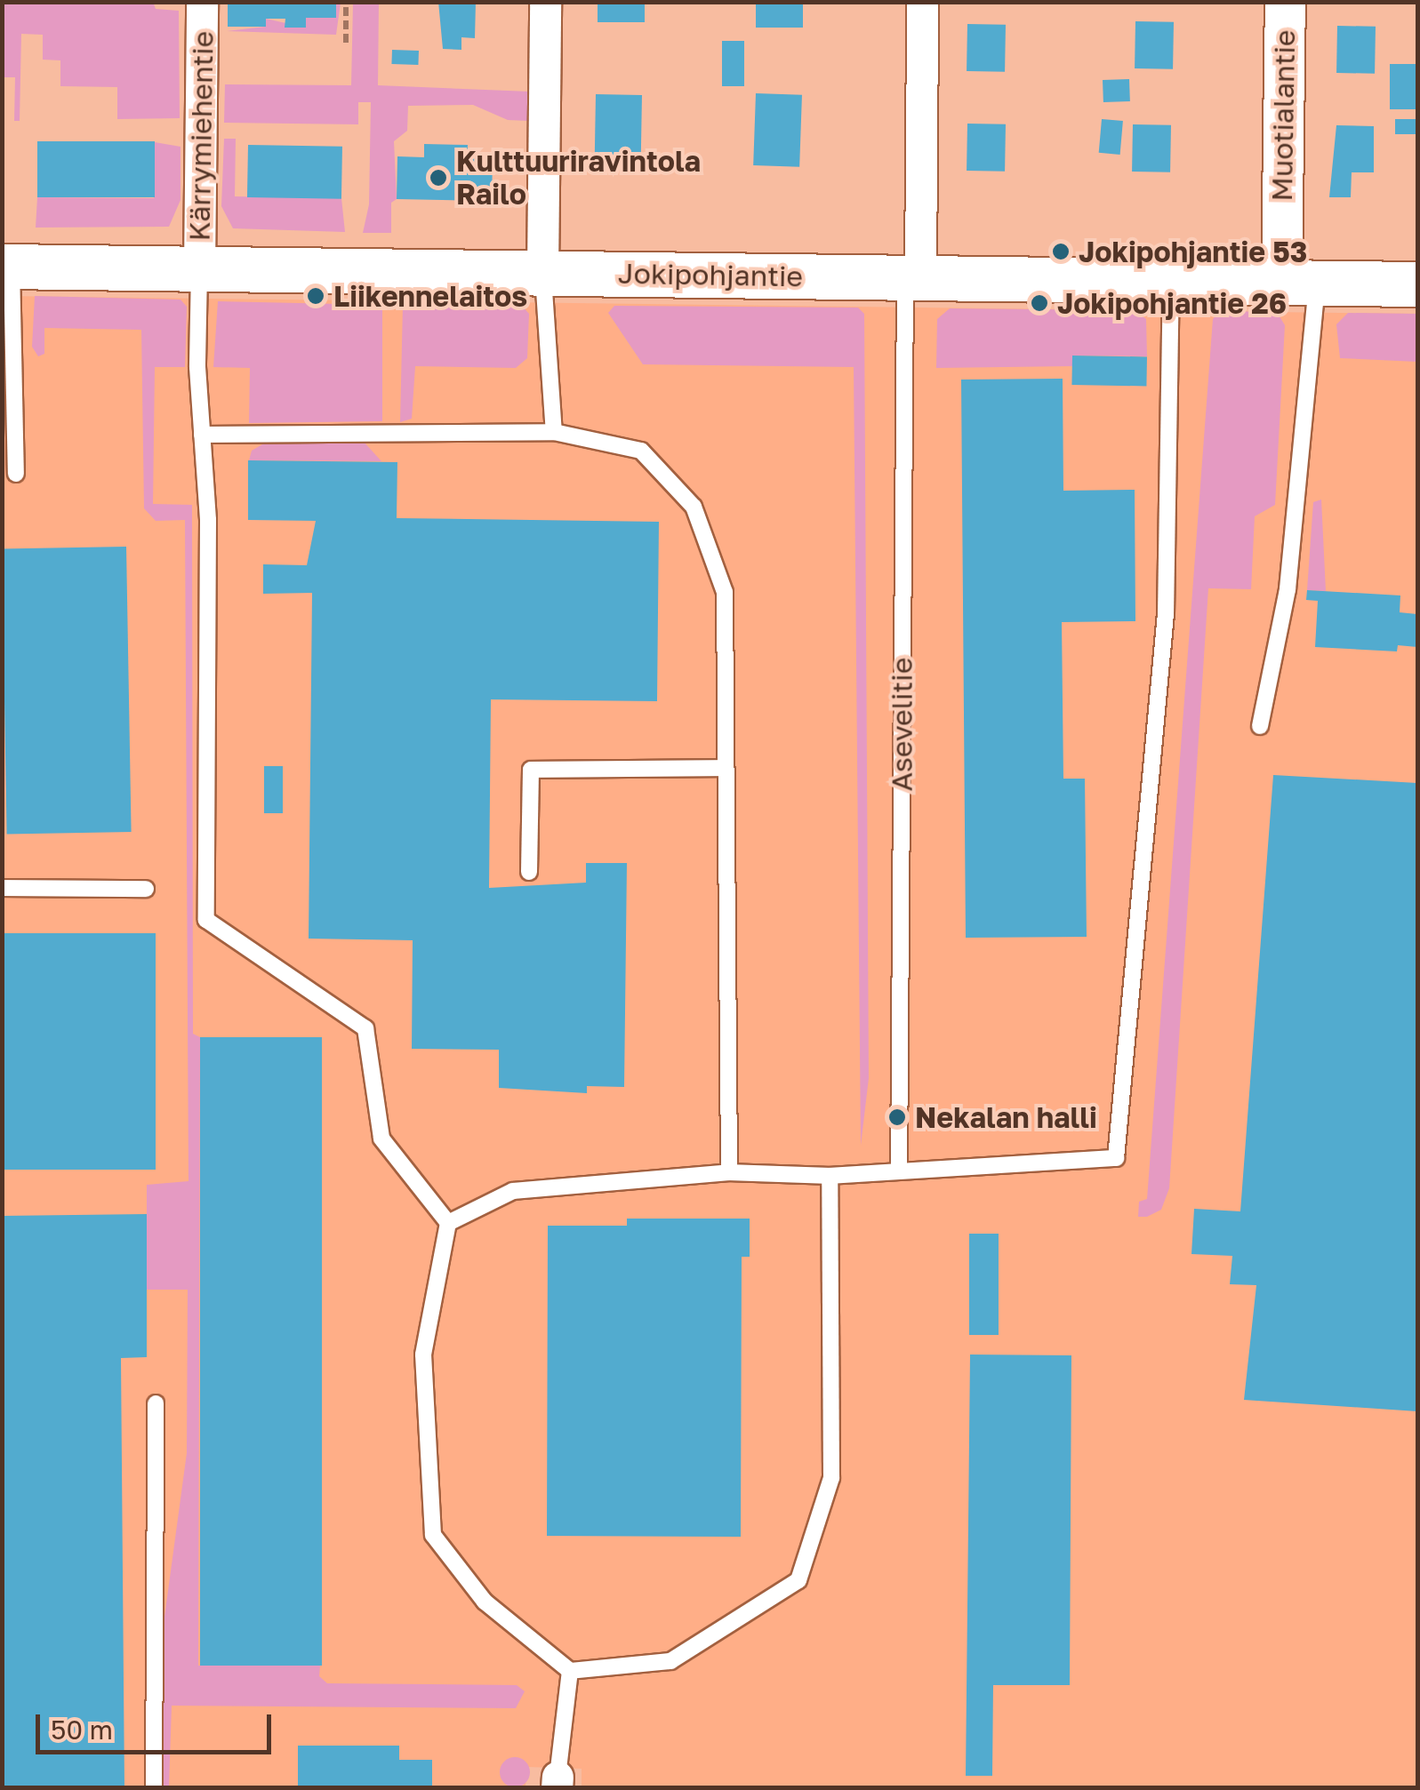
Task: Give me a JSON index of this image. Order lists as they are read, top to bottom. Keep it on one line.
{"streets":{"main road":["Jokipohjantie"],"street":["Muotialantie","Kärrymiehentie","Asevelitie"]},"crossings":[["Muotialantie","Jokipohjantie"],["Kärrymiehentie","Jokipohjantie"],["Jokipohjantie","Asevelitie"]],"places":["Kulttuuriravintola Railo","Jokipohjantie 53","Liikennelaitos","Jokipohjantie 26","Nekalan halli"],"scale_bar":"50 m"}
